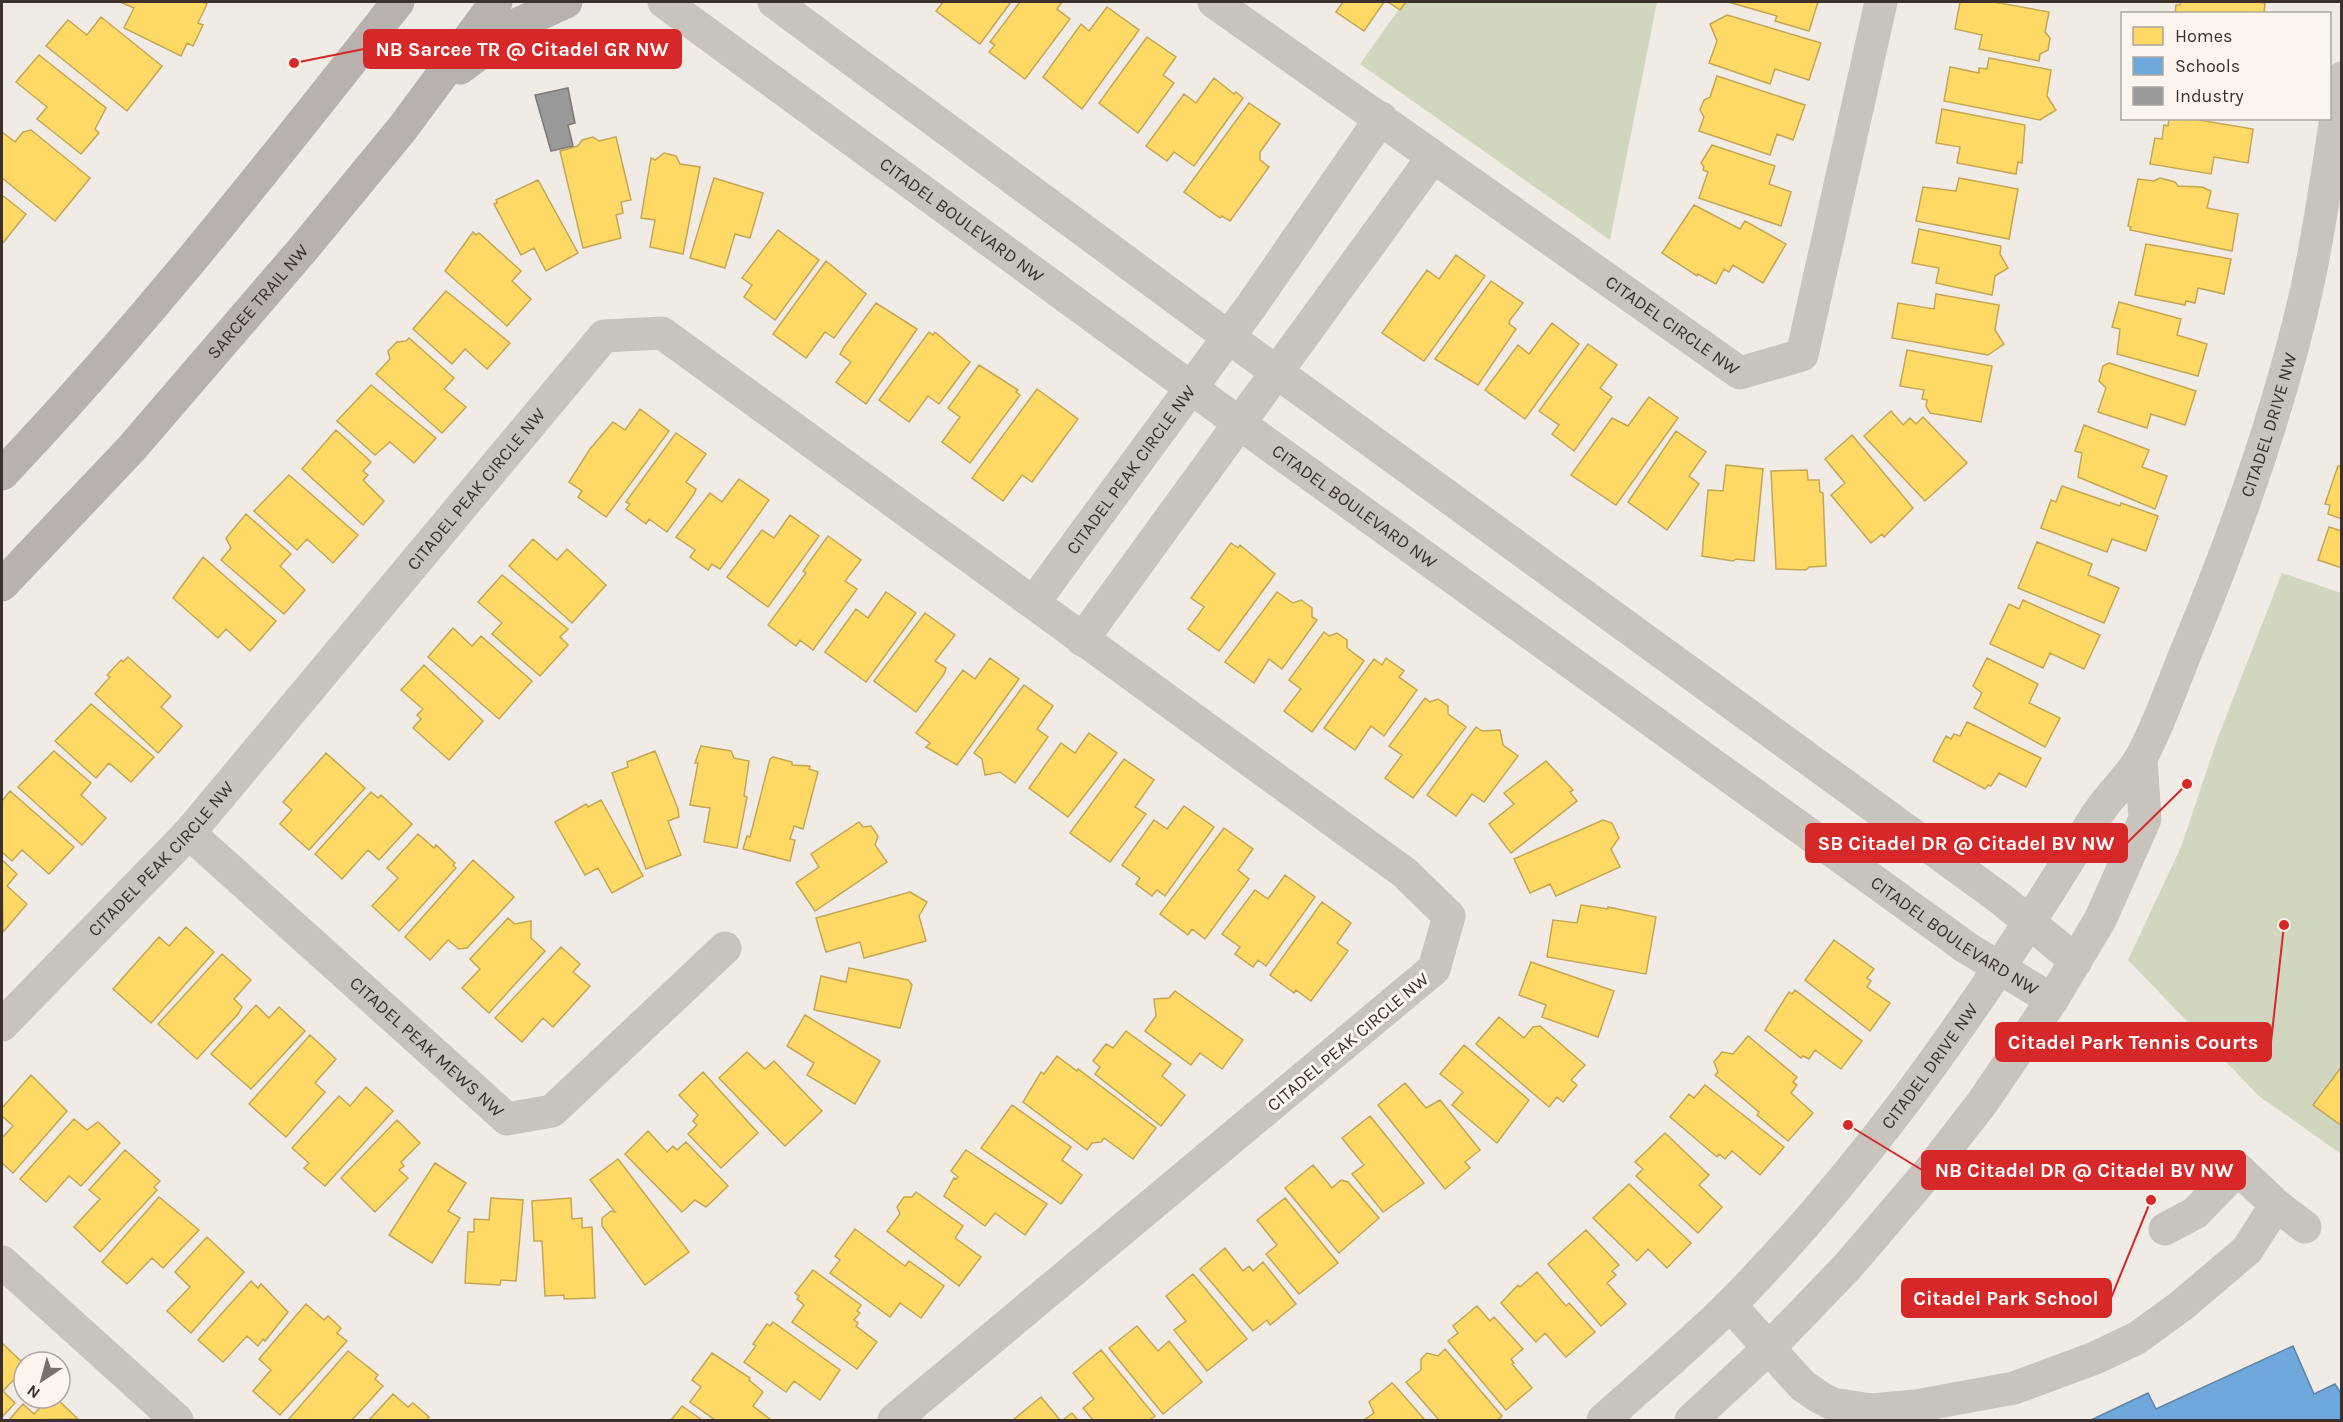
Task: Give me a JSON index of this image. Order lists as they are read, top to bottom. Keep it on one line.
{"streets":{"main road":["SARCEE TRAIL NW"],"street":["CITADEL BOULEVARD NW","CITADEL CIRCLE NW","CITADEL DRIVE NW","CITADEL PEAK CIRCLE NW","CITADEL PEAK MEWS NW"]},"crossings":[["CITADEL BOULEVARD NW","CITADEL DRIVE NW"],["CITADEL BOULEVARD NW","CITADEL PEAK CIRCLE NW"],["CITADEL PEAK CIRCLE NW","CITADEL PEAK MEWS NW"]],"places":["NB Sarcee TR @ Citadel GR NW","SB Citadel DR @ Citadel BV NW","Citadel Park Tennis Courts","NB Citadel DR @ Citadel BV NW","Citadel Park School"],"legend":["Homes","Schools","Industry"],"north":"bottom left"}
